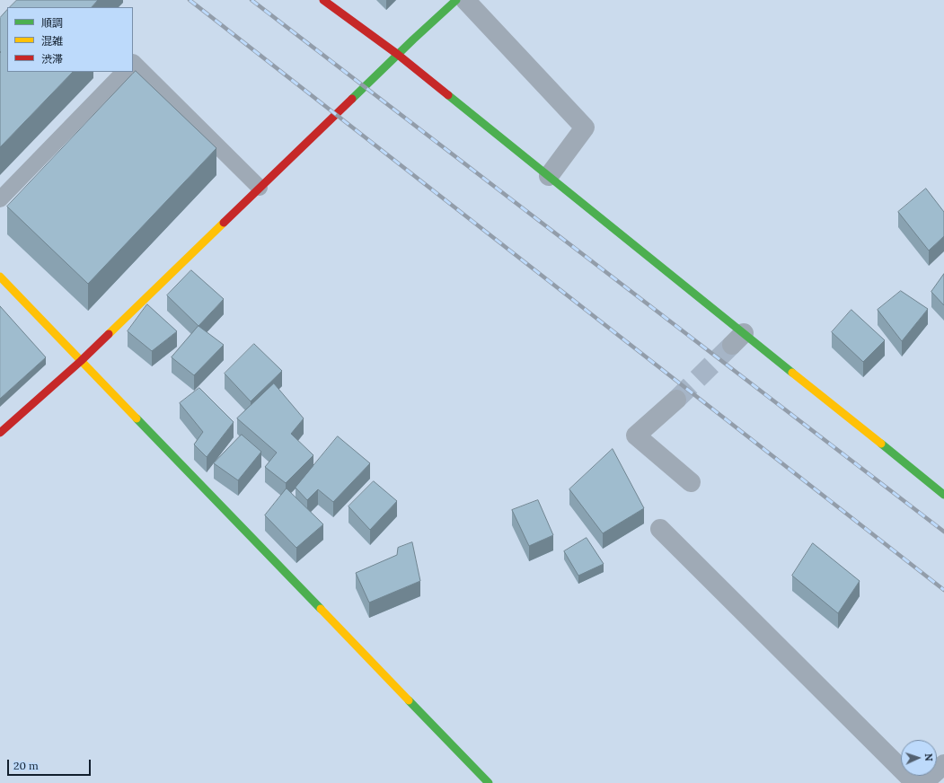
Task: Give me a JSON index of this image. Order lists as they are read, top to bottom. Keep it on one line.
{"legend":["順調","混雑","渋滞"],"scale_bar":"20 m","north":"right"}
